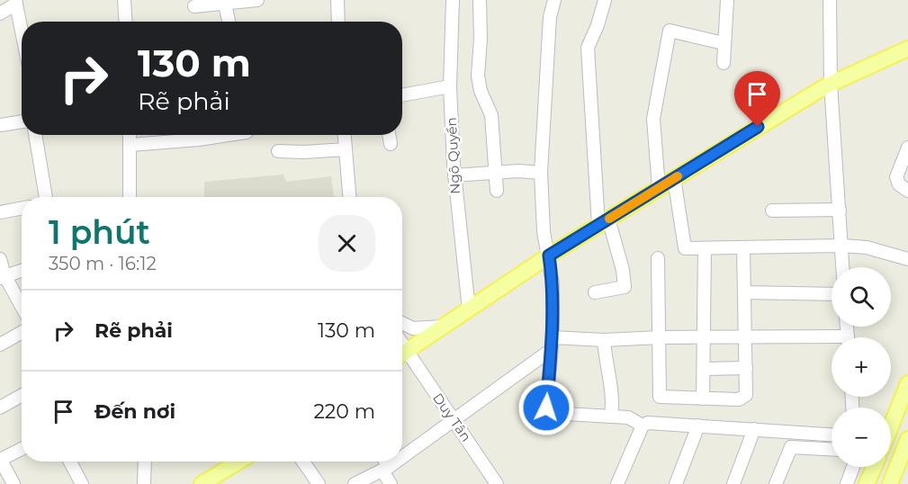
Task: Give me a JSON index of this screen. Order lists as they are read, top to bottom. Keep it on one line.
{"streets":{"street":["Ngô Quyền","Duy Tân"]},"page":{"turn":["130 m","Rẽ phải"],"heading":["1 phút","350 m · 16:12"],"map_buttons":["+","−"],"list":[{"name":"Rẽ phải","value":"130 m"},{"name":"Đến nơi","value":"220 m"}]}}
